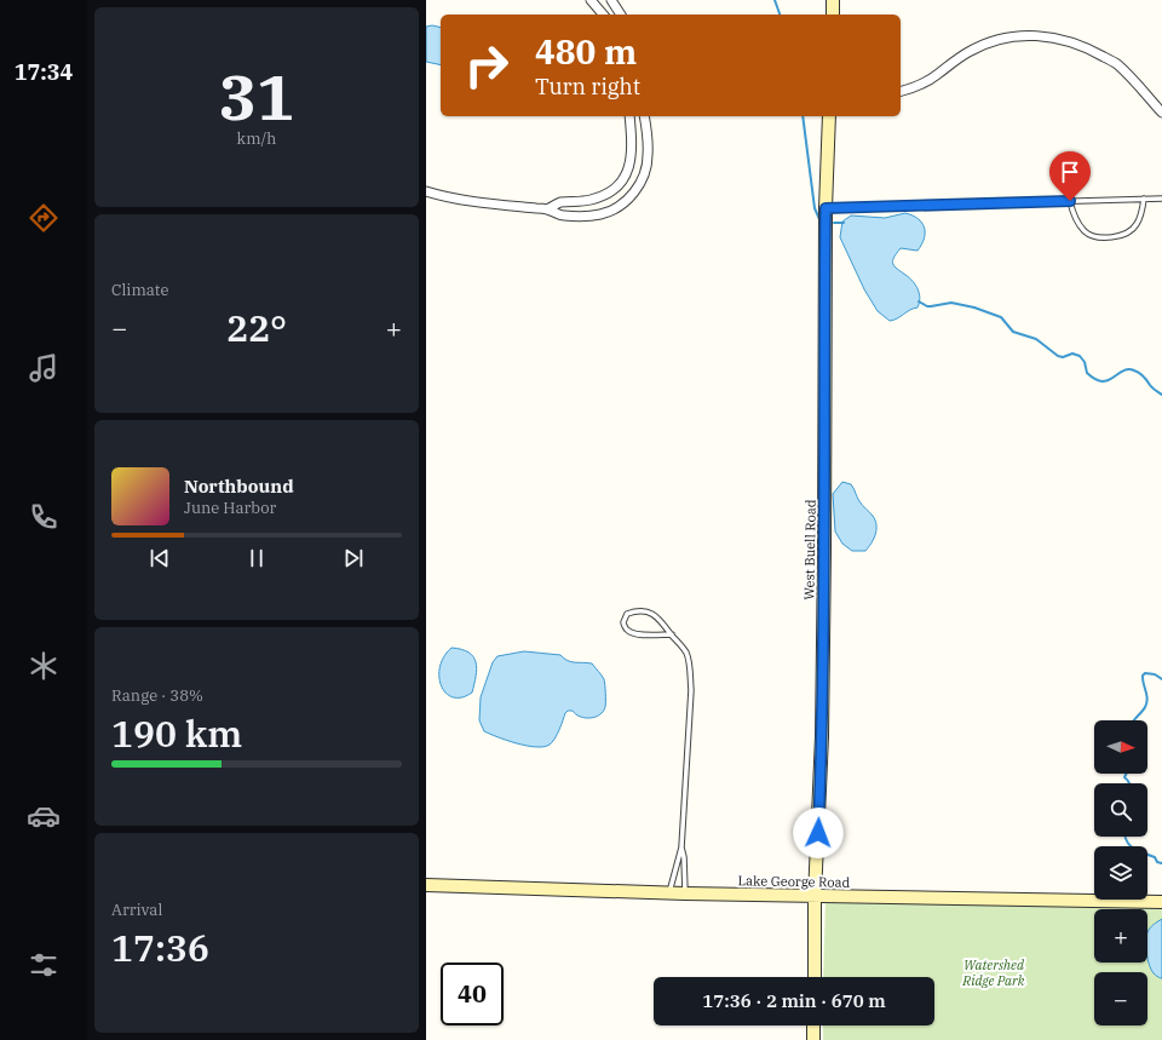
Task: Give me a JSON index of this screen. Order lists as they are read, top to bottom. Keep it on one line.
{"streets":{"street":["West Buell Road","Lake George Road"]},"crossings":[["West Buell Road","Lake George Road"]],"parks":["Watershed Ridge Park"],"north":"right","page":{"tabs":"17:34","tile":[["31","km/h"],"Climate",["Range · 38%","190 km"],["Arrival","17:36"]],"turn":["480 m","Turn right"],"heat":["−","22°","+"],"song":["Northbound","June Harbor"],"map_buttons":["+","−"],"limit":"40","trip":"17:36 · 2 min · 670 m"}}
